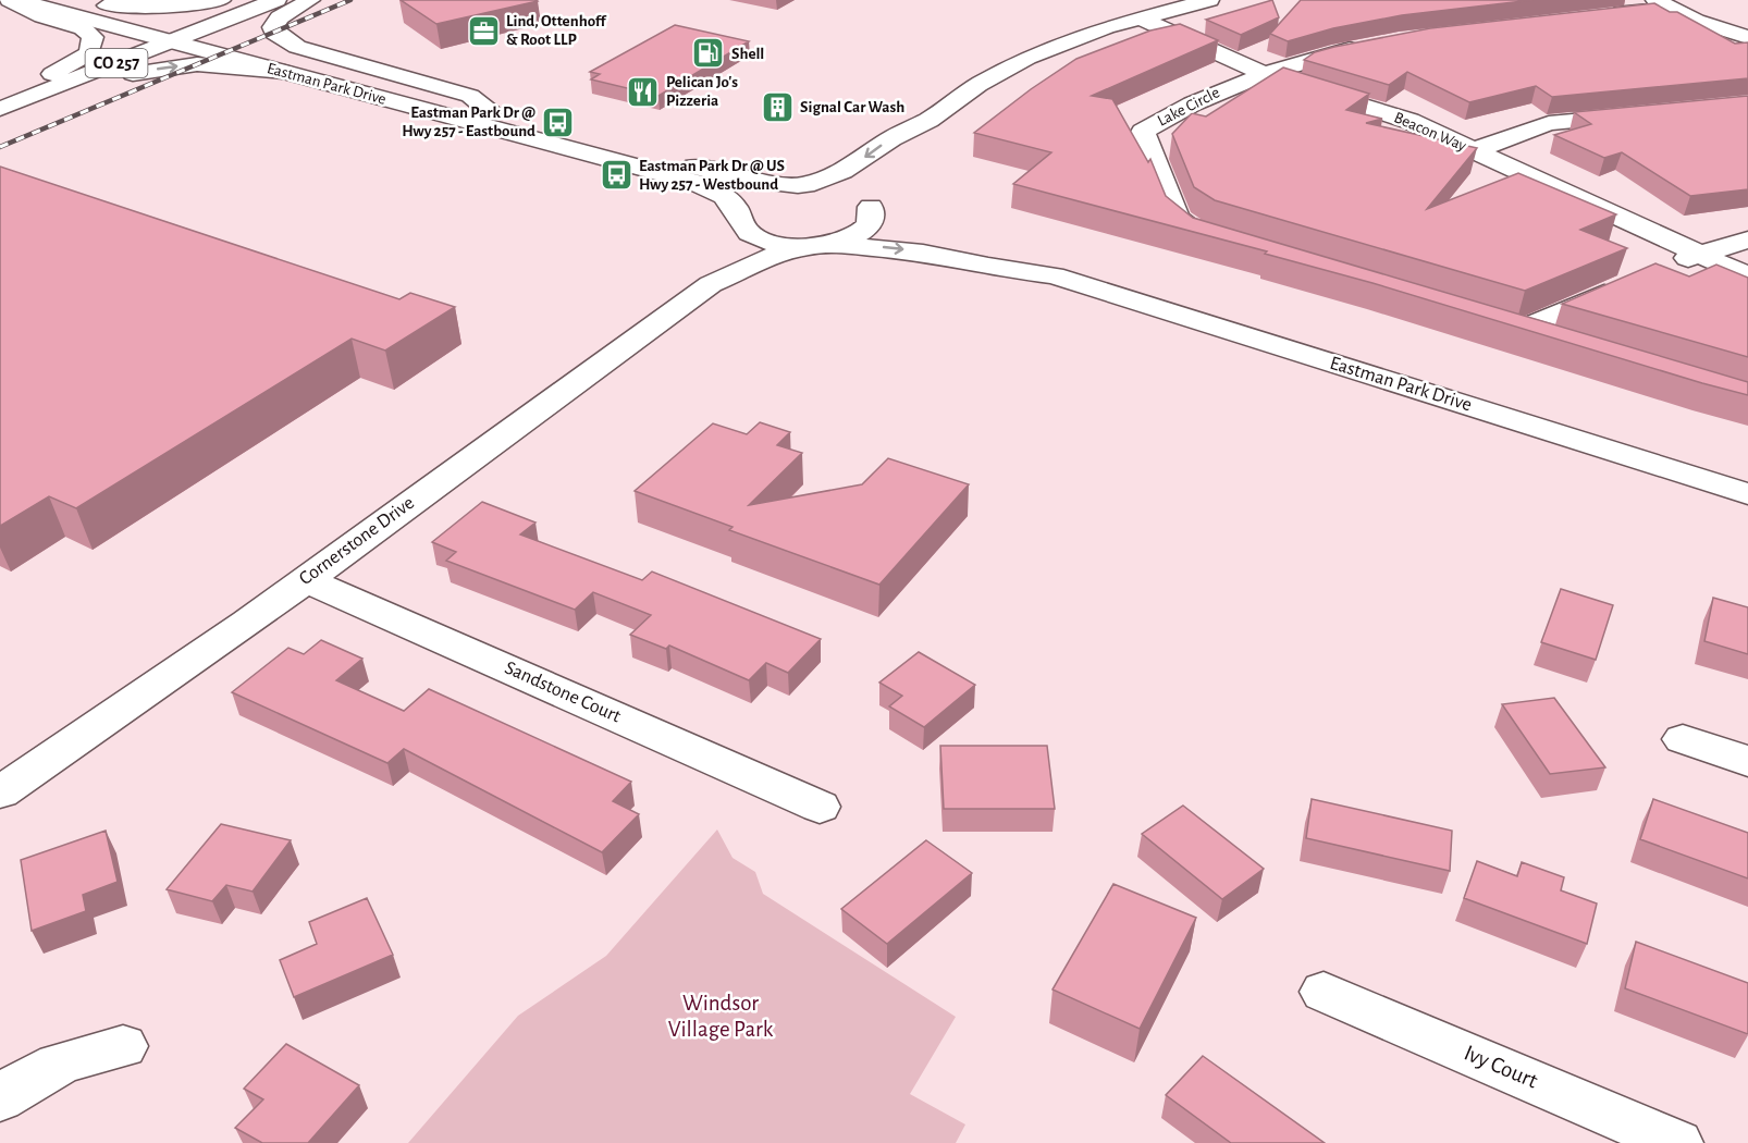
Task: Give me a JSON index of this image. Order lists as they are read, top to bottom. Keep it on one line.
{"streets":{"street":["CO 257","Eastman Park Drive","Lake Circle","Beacon Way","Cornerstone Drive","Sandstone Court","Ivy Court"]},"crossings":[["CO 257","Eastman Park Drive"],["Eastman Park Drive","Cornerstone Drive"],["Lake Circle","Beacon Way"],["Cornerstone Drive","Sandstone Court"]],"parks":["Windsor Village Park"],"places":{"office":["Lind, Ottenhoff & Root LLP"],"fuel station":["Shell"],"restaurant":["Pelican Jo's Pizzeria"],"building":["Signal Car Wash"],"bus stop":["Eastman Park Dr @ Hwy 257 - Eastbound","Eastman Park Dr @ US Hwy 257 - Westbound"]}}
